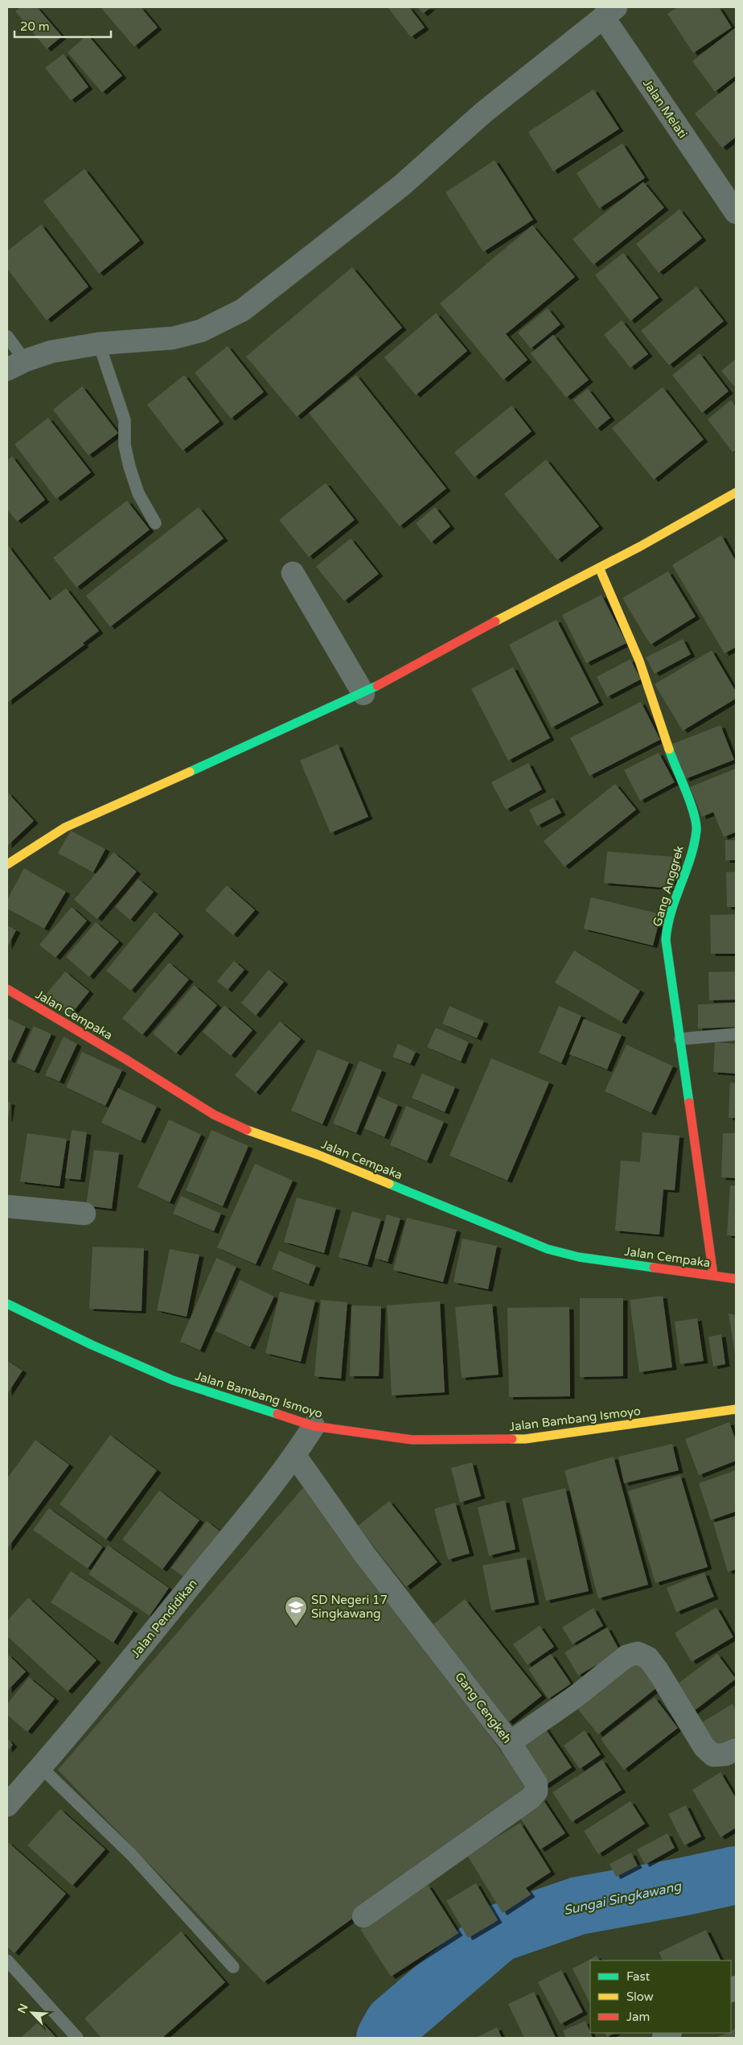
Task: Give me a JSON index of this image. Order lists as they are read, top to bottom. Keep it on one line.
{"streets":{"street":["Jalan Melati","Gang Anggrek","Jalan Cempaka","Jalan Bambang Ismoyo","Jalan Pendidikan","Gang Cengkeh"]},"crossings":[["Gang Anggrek","Jalan Cempaka"],["Jalan Bambang Ismoyo","Jalan Pendidikan"],["Jalan Pendidikan","Gang Cengkeh"]],"water":["Sungai Singkawang"],"places":{"school or university":["SD Negeri 17 Singkawang"]},"legend":["Fast","Slow","Jam"],"scale_bar":"20 m","north":"top left"}
